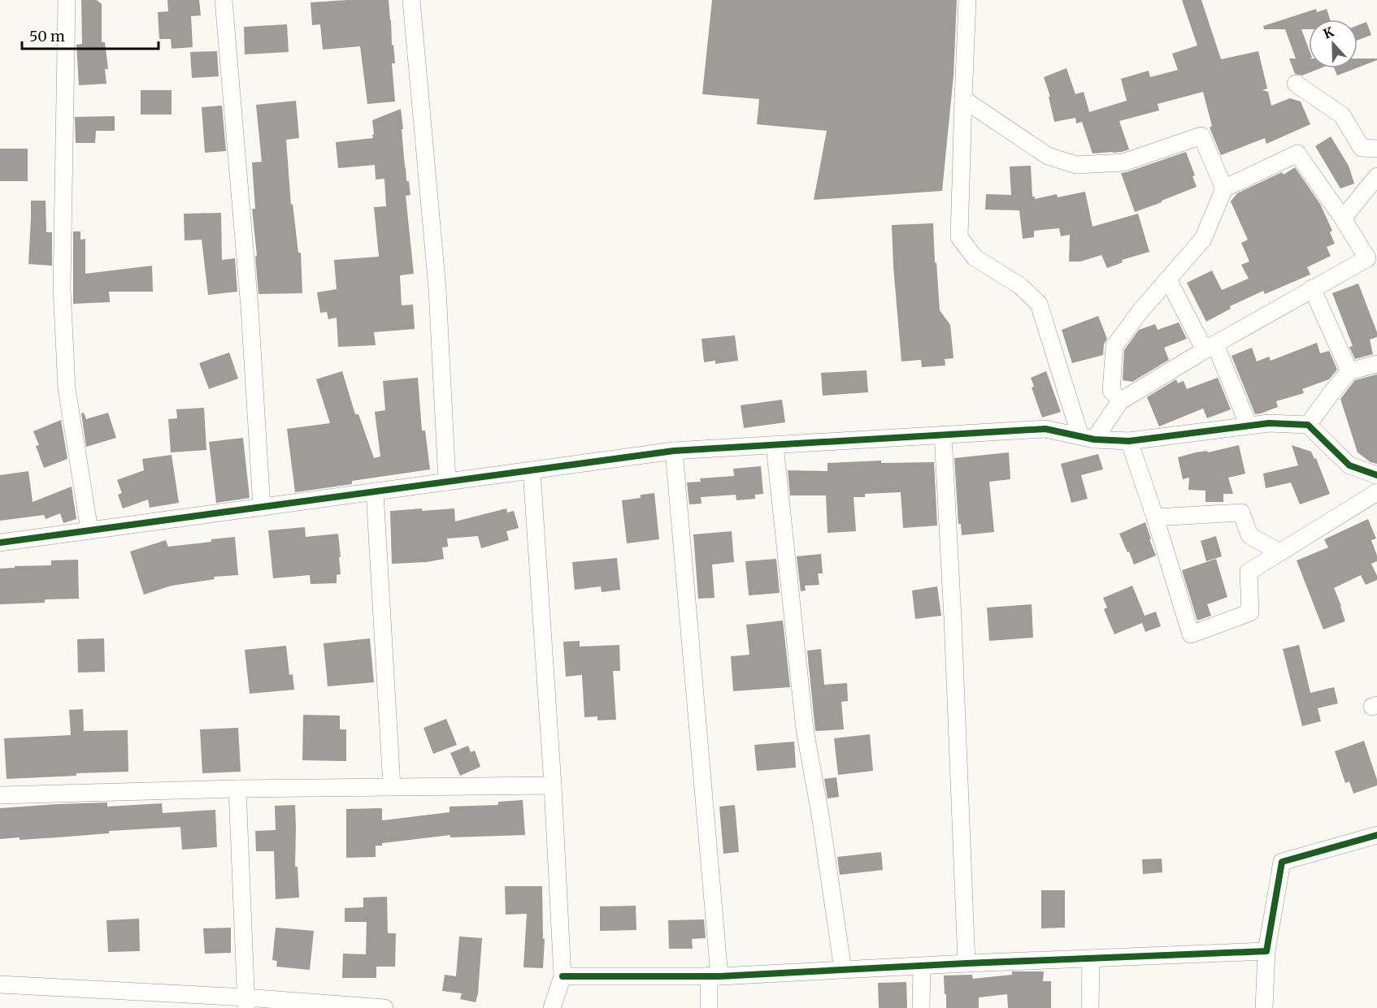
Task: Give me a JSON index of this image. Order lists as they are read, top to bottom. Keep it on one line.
{"scale_bar":"50 m","north":"top"}
